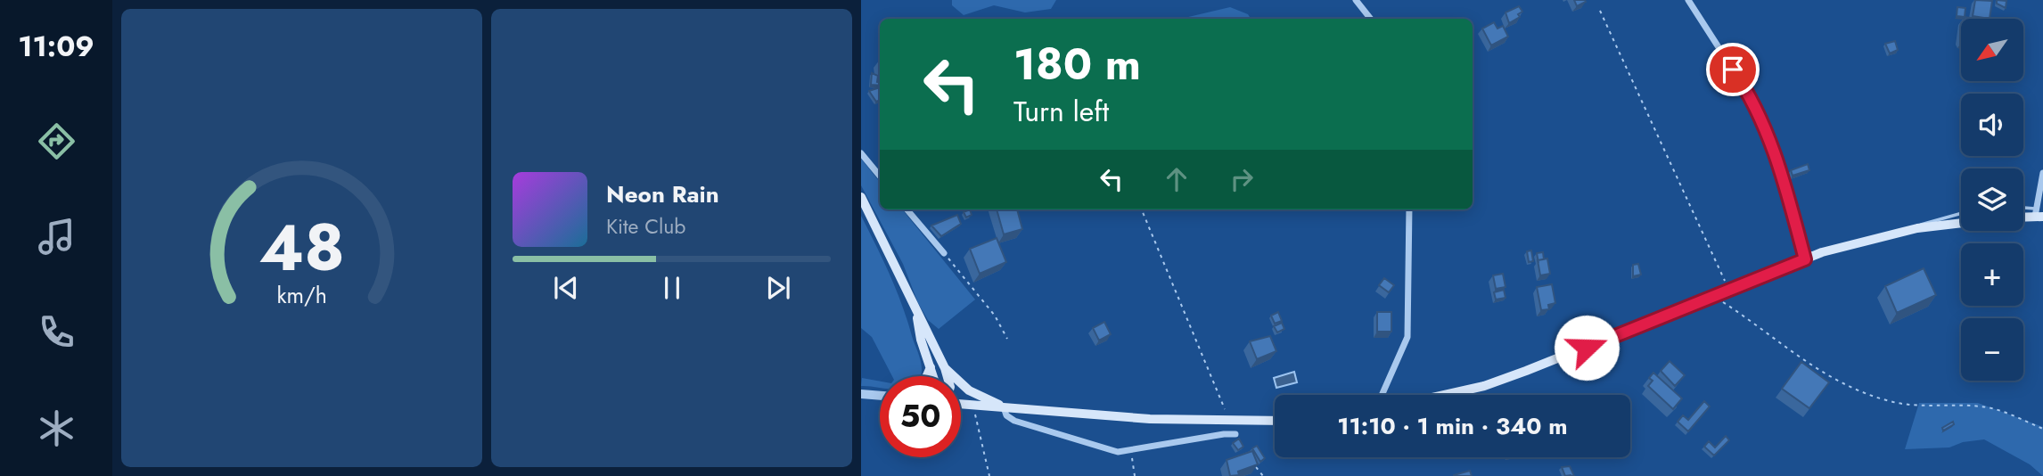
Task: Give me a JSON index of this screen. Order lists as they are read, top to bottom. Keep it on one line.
{"north":"bottom left","page":{"tabs":"11:09","map_buttons":["+","−"],"turn":["180 m","Turn left"],"song":["Neon Rain","Kite Club"],"limit":"50","trip":"11:10 · 1 min · 340 m","gauge":["48","km/h"]}}
